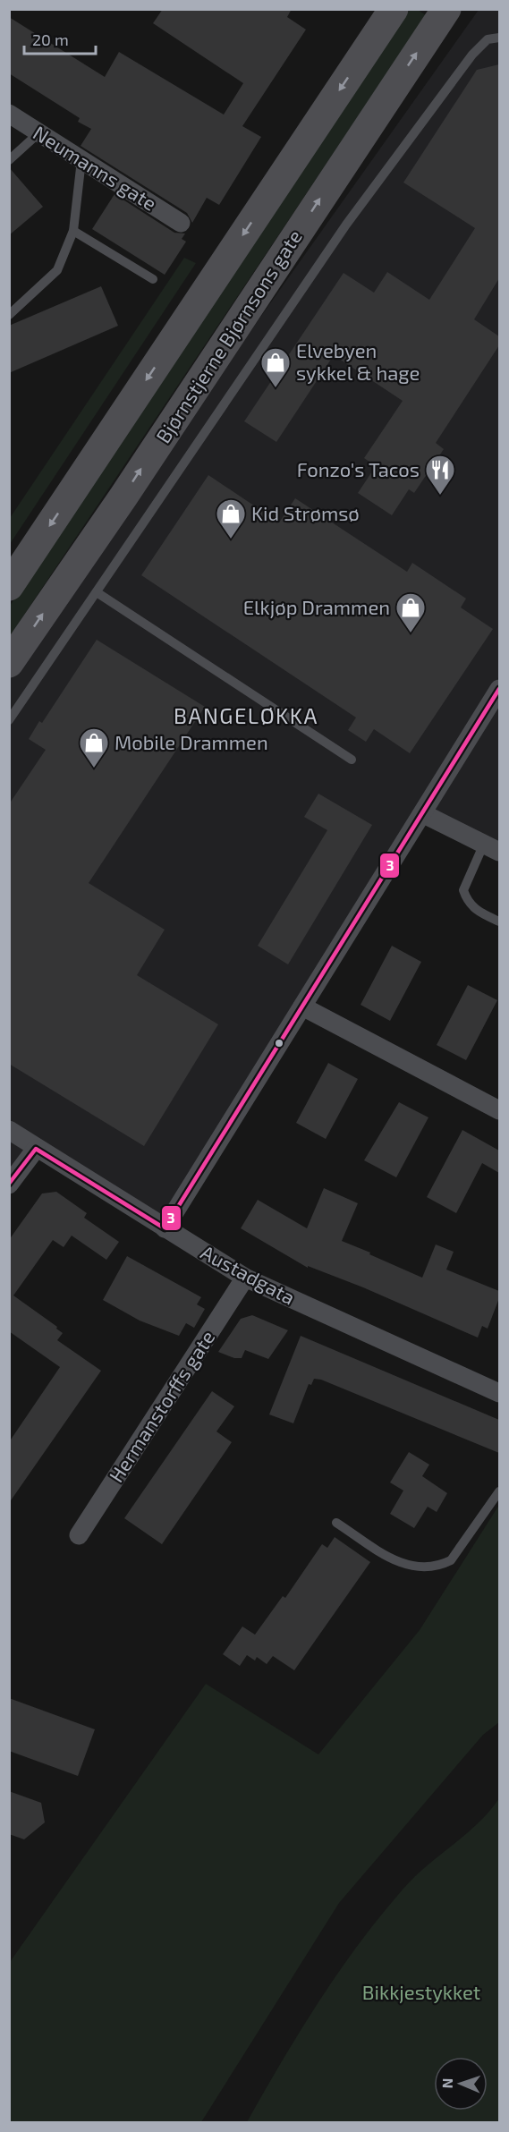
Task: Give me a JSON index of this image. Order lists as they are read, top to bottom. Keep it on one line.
{"streets":{"highway":["Bjørnstjerne Bjørnsons gate"],"street":["Neumanns gate","Austadgata","Hermanstorffs gate"]},"crossings":[["Austadgata","Hermanstorffs gate"]],"districts":["BANGELØKKA"],"parks":["Bikkjestykket"],"places":{"shop":["Elvebyen sykkel & hage","Kid Strømsø","Elkjøp Drammen","Mobile Drammen"],"restaurant":["Fonzo's Tacos"]},"lines":["transit line 3"],"scale_bar":"20 m","north":"left"}
